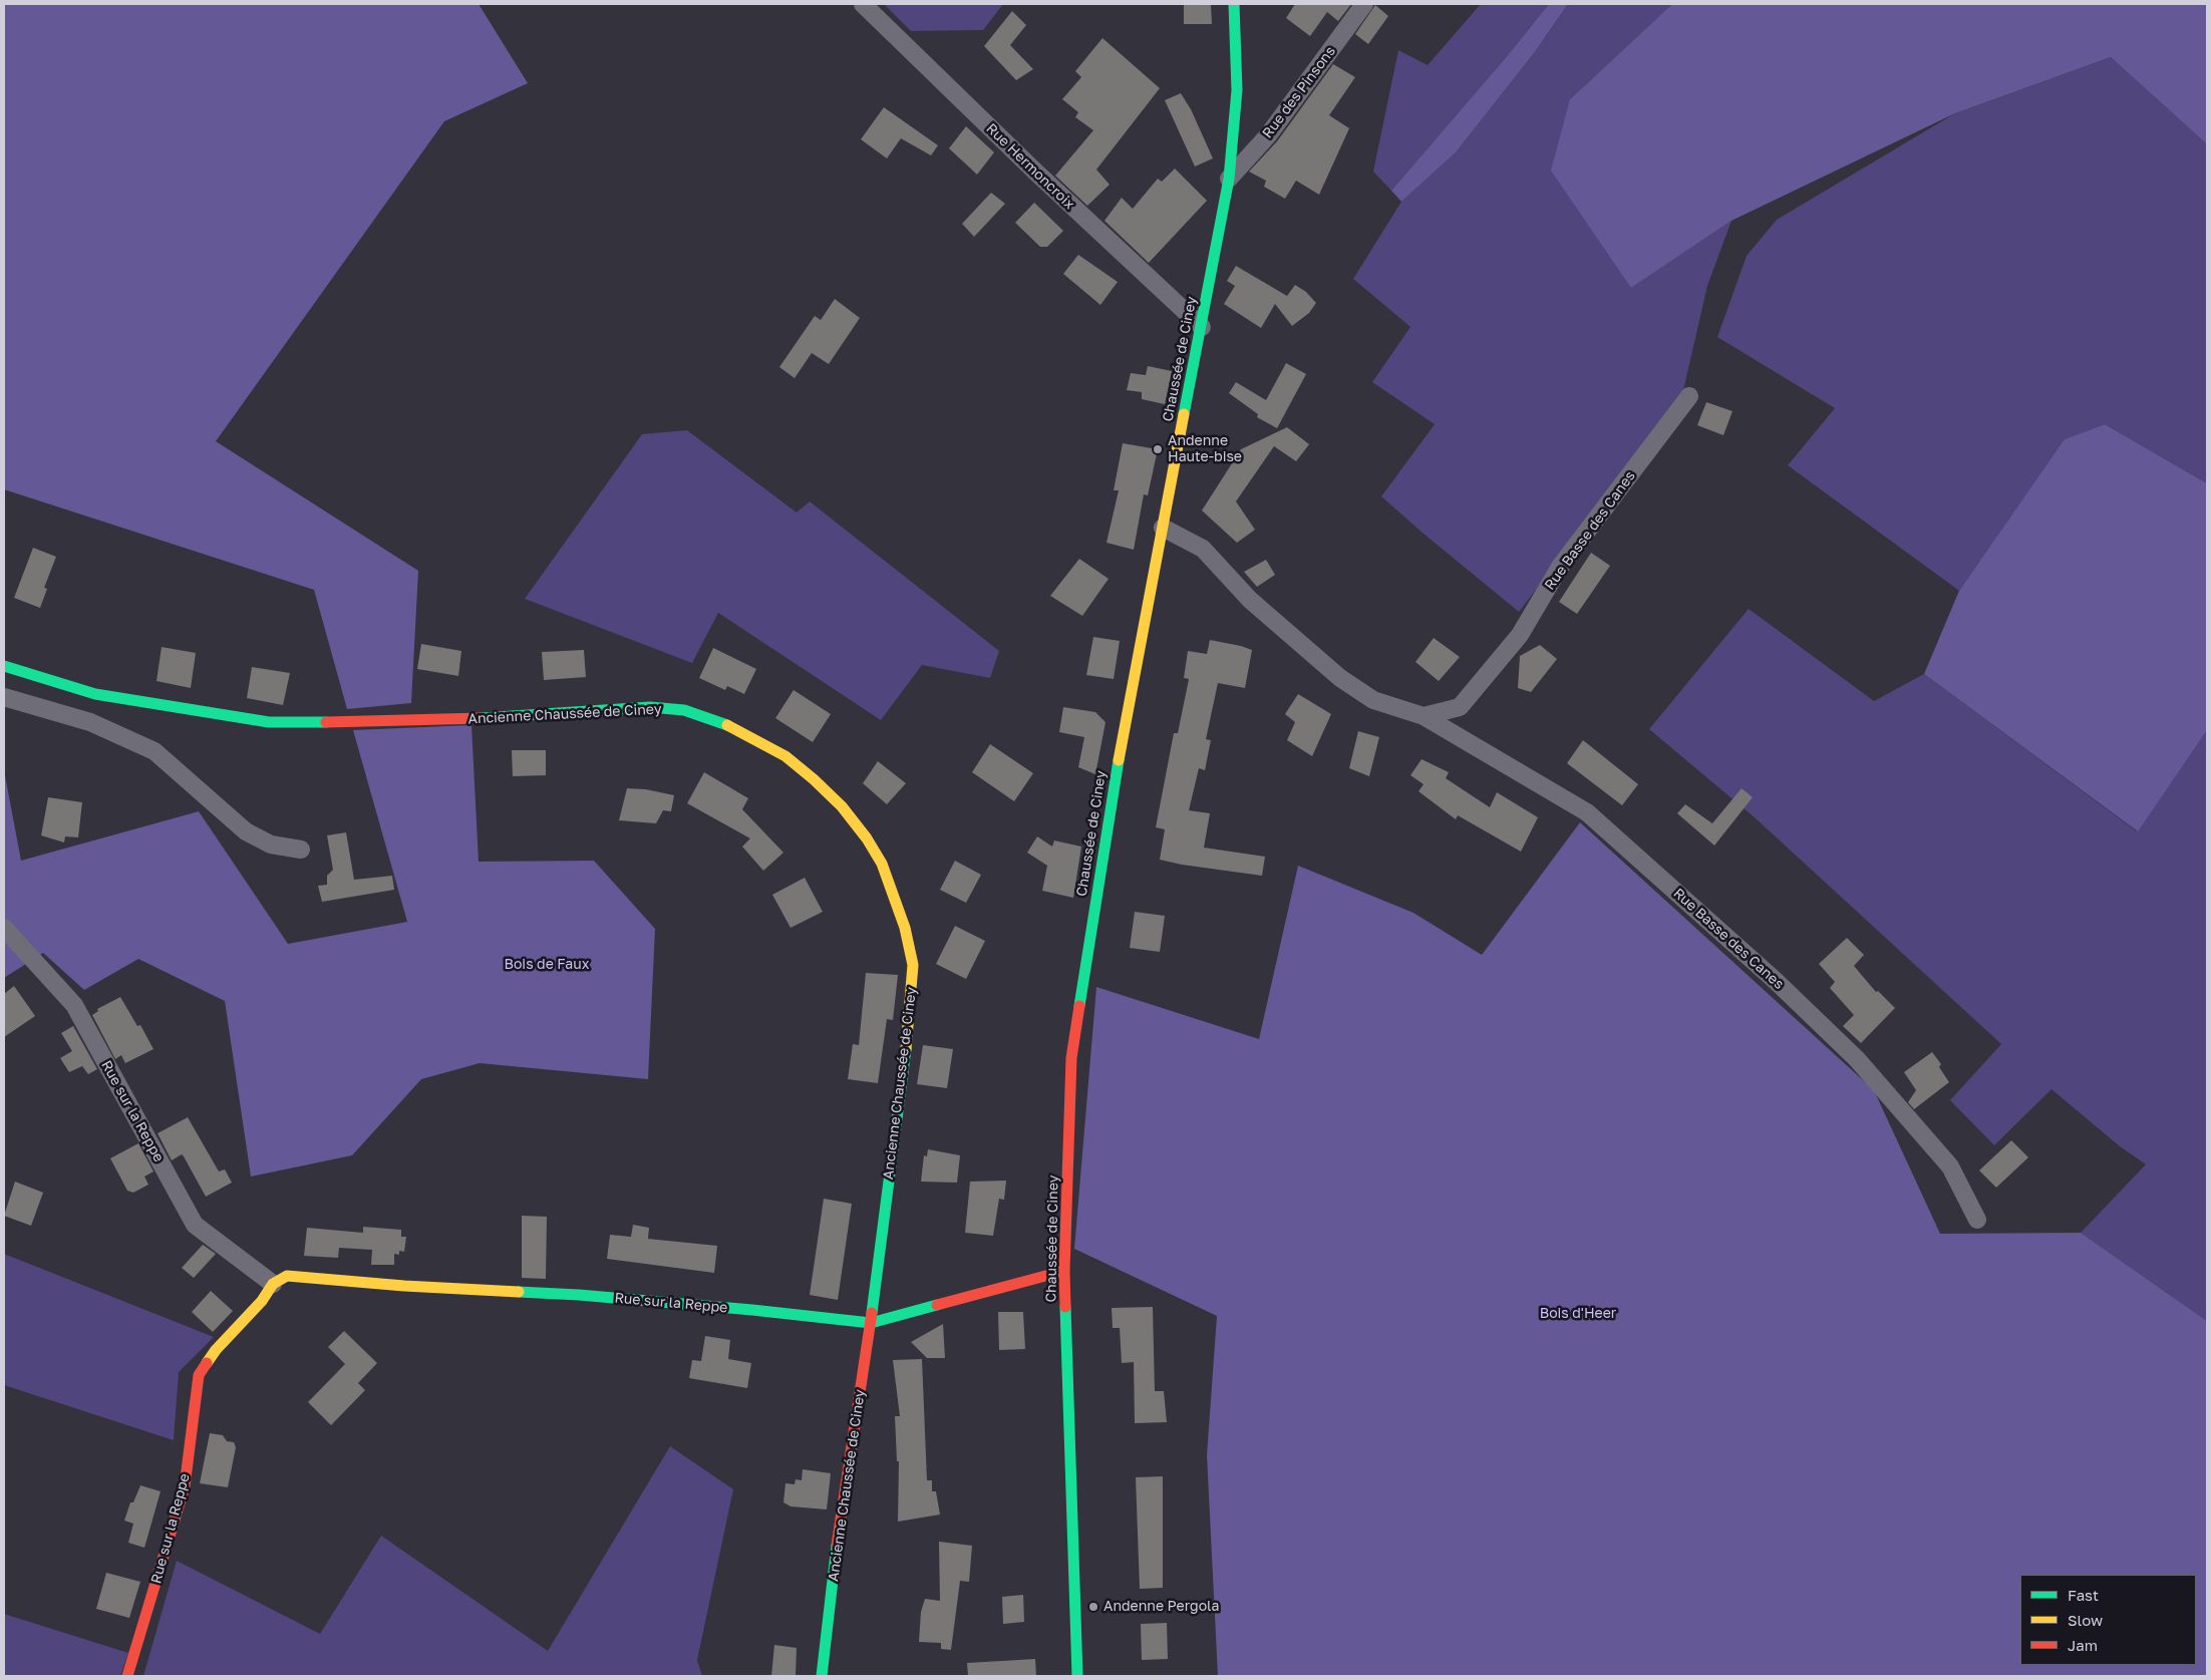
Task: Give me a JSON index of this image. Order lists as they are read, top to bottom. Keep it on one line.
{"streets":{"street":["Rue des Pinsons","Rue Hermoncroix","Chaussée de Ciney","Rue Basse des Canes","Ancienne Chaussée de Ciney","Rue sur la Reppe"]},"crossings":[["Rue des Pinsons","Chaussée de Ciney"],["Rue Hermoncroix","Chaussée de Ciney"],["Chaussée de Ciney","Rue Basse des Canes"],["Chaussée de Ciney","Rue sur la Reppe"],["Ancienne Chaussée de Ciney","Rue sur la Reppe"]],"parks":["Bois de Faux","Bois d'Heer"],"places":["Andenne Haute-bise","Andenne Pergola"],"legend":["Fast","Slow","Jam"]}
